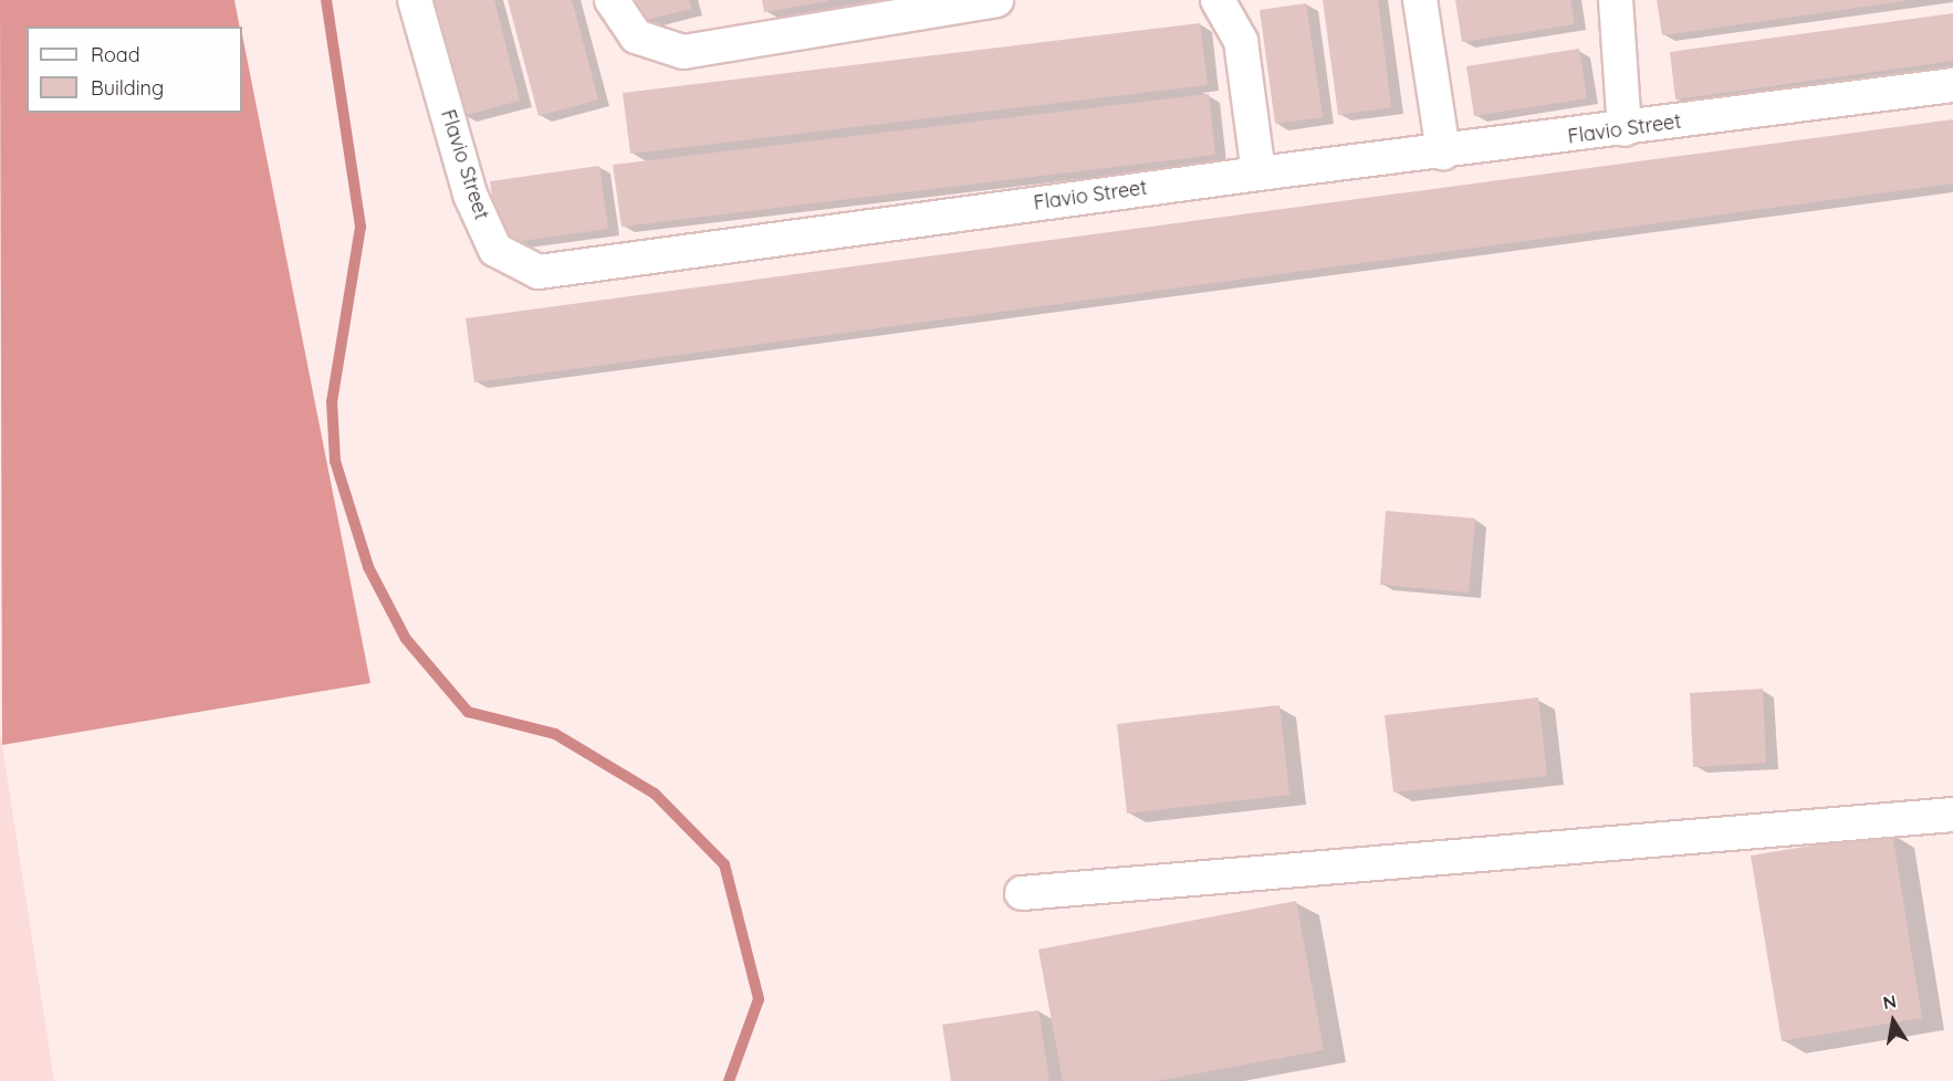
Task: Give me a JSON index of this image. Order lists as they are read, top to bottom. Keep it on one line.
{"streets":{"street":["Flavio Street"]},"legend":["Road","Building"],"north":"top"}
